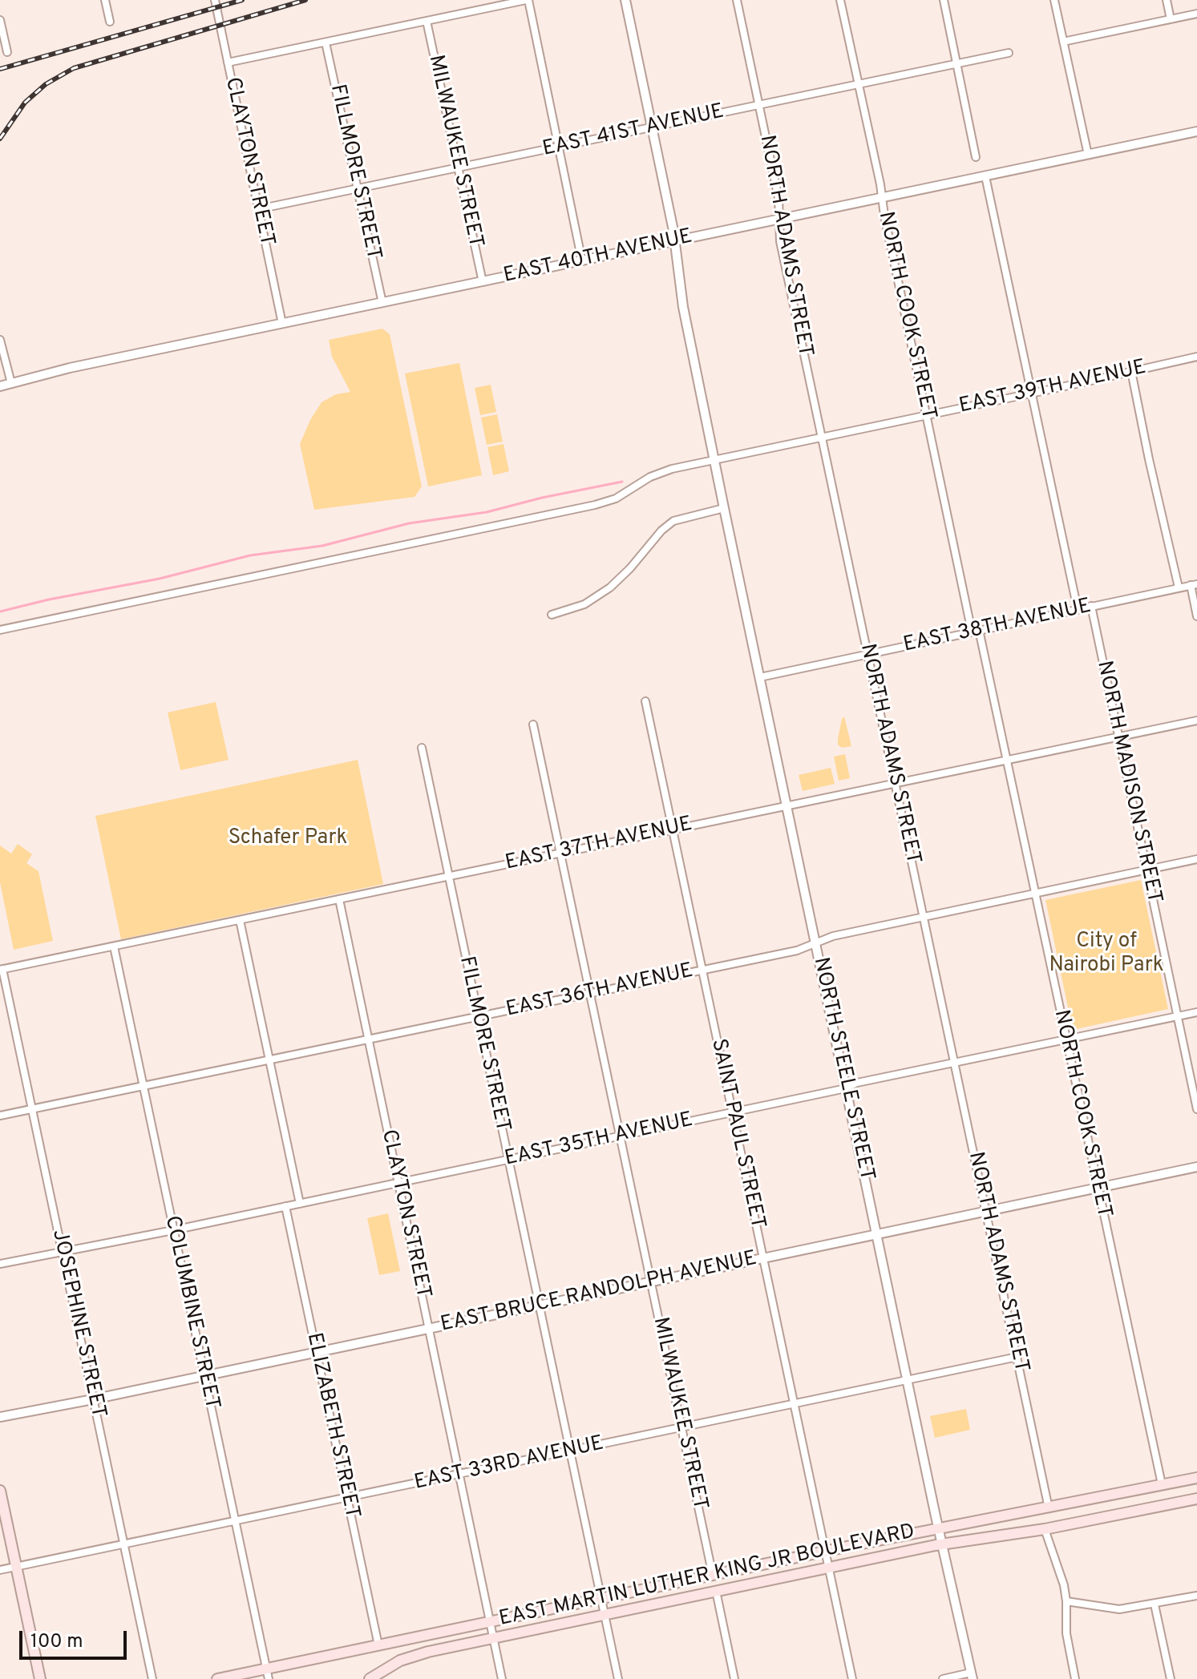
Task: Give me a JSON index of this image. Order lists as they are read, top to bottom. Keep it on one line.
{"streets":{"main road":["EAST MARTIN LUTHER KING JR BOULEVARD"],"street":["EAST 41ST AVENUE","MILWAUKEE STREET","CLAYTON STREET","FILLMORE STREET","NORTH ADAMS STREET","EAST 40TH AVENUE","NORTH COOK STREET","EAST 39TH AVENUE","EAST 38TH AVENUE","NORTH MADISON STREET","EAST 37TH AVENUE","EAST 36TH AVENUE","NORTH STEELE STREET","SAINT PAUL STREET","EAST 35TH AVENUE","EAST BRUCE RANDOLPH AVENUE","COLUMBINE STREET","JOSEPHINE STREET","ELIZABETH STREET","EAST 33RD AVENUE"]},"crossings":[["EAST 41ST AVENUE","MILWAUKEE STREET"],["EAST 41ST AVENUE","CLAYTON STREET"],["EAST 41ST AVENUE","FILLMORE STREET"],["EAST 41ST AVENUE","NORTH ADAMS STREET"],["EAST 41ST AVENUE","NORTH COOK STREET"],["EAST 41ST AVENUE","NORTH STEELE STREET"],["MILWAUKEE STREET","EAST 40TH AVENUE"],["MILWAUKEE STREET","EAST 37TH AVENUE"],["MILWAUKEE STREET","EAST 36TH AVENUE"],["MILWAUKEE STREET","EAST 35TH AVENUE"],["MILWAUKEE STREET","EAST BRUCE RANDOLPH AVENUE"],["MILWAUKEE STREET","EAST 33RD AVENUE"],["MILWAUKEE STREET","EAST MARTIN LUTHER KING JR BOULEVARD"],["CLAYTON STREET","EAST 40TH AVENUE"],["CLAYTON STREET","EAST 37TH AVENUE"],["CLAYTON STREET","EAST 36TH AVENUE"],["CLAYTON STREET","EAST 35TH AVENUE"],["CLAYTON STREET","EAST BRUCE RANDOLPH AVENUE"],["CLAYTON STREET","EAST 33RD AVENUE"],["CLAYTON STREET","EAST MARTIN LUTHER KING JR BOULEVARD"],["FILLMORE STREET","EAST 40TH AVENUE"],["FILLMORE STREET","EAST 37TH AVENUE"],["FILLMORE STREET","EAST 36TH AVENUE"],["FILLMORE STREET","EAST 35TH AVENUE"],["FILLMORE STREET","EAST BRUCE RANDOLPH AVENUE"],["FILLMORE STREET","EAST 33RD AVENUE"],["FILLMORE STREET","EAST MARTIN LUTHER KING JR BOULEVARD"],["NORTH ADAMS STREET","EAST 40TH AVENUE"],["NORTH ADAMS STREET","EAST 39TH AVENUE"],["NORTH ADAMS STREET","EAST 38TH AVENUE"],["NORTH ADAMS STREET","EAST 37TH AVENUE"],["NORTH ADAMS STREET","EAST 36TH AVENUE"],["NORTH ADAMS STREET","EAST 35TH AVENUE"],["NORTH ADAMS STREET","EAST BRUCE RANDOLPH AVENUE"],["NORTH ADAMS STREET","EAST 33RD AVENUE"],["NORTH ADAMS STREET","EAST MARTIN LUTHER KING JR BOULEVARD"],["EAST 40TH AVENUE","NORTH COOK STREET"],["EAST 40TH AVENUE","NORTH STEELE STREET"],["NORTH COOK STREET","EAST 39TH AVENUE"],["NORTH COOK STREET","EAST 38TH AVENUE"],["NORTH COOK STREET","EAST 37TH AVENUE"],["NORTH COOK STREET","EAST 36TH AVENUE"],["NORTH COOK STREET","EAST 35TH AVENUE"],["NORTH COOK STREET","EAST BRUCE RANDOLPH AVENUE"],["NORTH COOK STREET","EAST MARTIN LUTHER KING JR BOULEVARD"],["EAST 39TH AVENUE","NORTH STEELE STREET"],["EAST 38TH AVENUE","NORTH MADISON STREET"],["EAST 38TH AVENUE","NORTH STEELE STREET"],["NORTH MADISON STREET","EAST 37TH AVENUE"],["NORTH MADISON STREET","EAST 36TH AVENUE"],["NORTH MADISON STREET","EAST 35TH AVENUE"],["EAST 37TH AVENUE","NORTH STEELE STREET"],["EAST 37TH AVENUE","SAINT PAUL STREET"],["EAST 37TH AVENUE","COLUMBINE STREET"],["EAST 37TH AVENUE","JOSEPHINE STREET"],["EAST 36TH AVENUE","NORTH STEELE STREET"],["EAST 36TH AVENUE","SAINT PAUL STREET"],["EAST 36TH AVENUE","COLUMBINE STREET"],["EAST 36TH AVENUE","JOSEPHINE STREET"],["NORTH STEELE STREET","EAST 35TH AVENUE"],["NORTH STEELE STREET","EAST BRUCE RANDOLPH AVENUE"],["NORTH STEELE STREET","EAST 33RD AVENUE"],["NORTH STEELE STREET","EAST MARTIN LUTHER KING JR BOULEVARD"],["SAINT PAUL STREET","EAST 35TH AVENUE"],["SAINT PAUL STREET","EAST BRUCE RANDOLPH AVENUE"],["SAINT PAUL STREET","EAST 33RD AVENUE"],["SAINT PAUL STREET","EAST MARTIN LUTHER KING JR BOULEVARD"],["EAST 35TH AVENUE","COLUMBINE STREET"],["EAST 35TH AVENUE","JOSEPHINE STREET"],["EAST 35TH AVENUE","ELIZABETH STREET"],["EAST BRUCE RANDOLPH AVENUE","COLUMBINE STREET"],["EAST BRUCE RANDOLPH AVENUE","JOSEPHINE STREET"],["EAST BRUCE RANDOLPH AVENUE","ELIZABETH STREET"],["COLUMBINE STREET","EAST 33RD AVENUE"],["COLUMBINE STREET","EAST MARTIN LUTHER KING JR BOULEVARD"],["JOSEPHINE STREET","EAST 33RD AVENUE"],["ELIZABETH STREET","EAST 33RD AVENUE"],["ELIZABETH STREET","EAST MARTIN LUTHER KING JR BOULEVARD"]],"parks":["Schafer Park","City of Nairobi Park"],"scale_bar":"100 m"}
